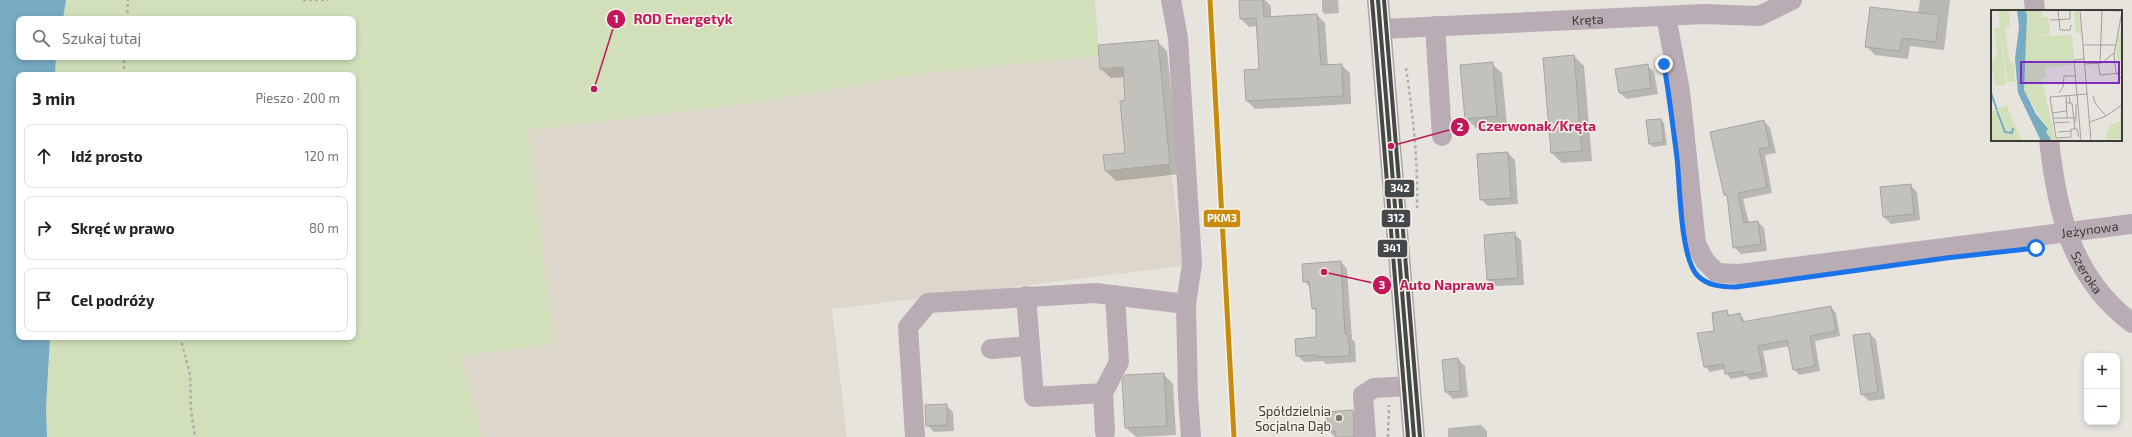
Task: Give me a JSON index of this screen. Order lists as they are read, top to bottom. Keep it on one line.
{"streets":{"street":["Kręta","Jeżynowa","Szeroka"]},"crossings":[["Kręta","Jeżynowa"],["Jeżynowa","Szeroka"]],"places":["ROD Energetyk","Czerwonak/Kręta","Auto Naprawa","Spółdzielnia Socjalna Dąb"],"lines":["transit line PKM3","transit line 312","transit line 341","transit line 342"],"page":{"search":"Szukaj tutaj","heading":["3 min","Pieszo · 200 m"],"list":[["Idź prosto","120 m"],["Skręć w prawo","80 m"],"Cel podróży"],"map_buttons":["+","−"]}}
